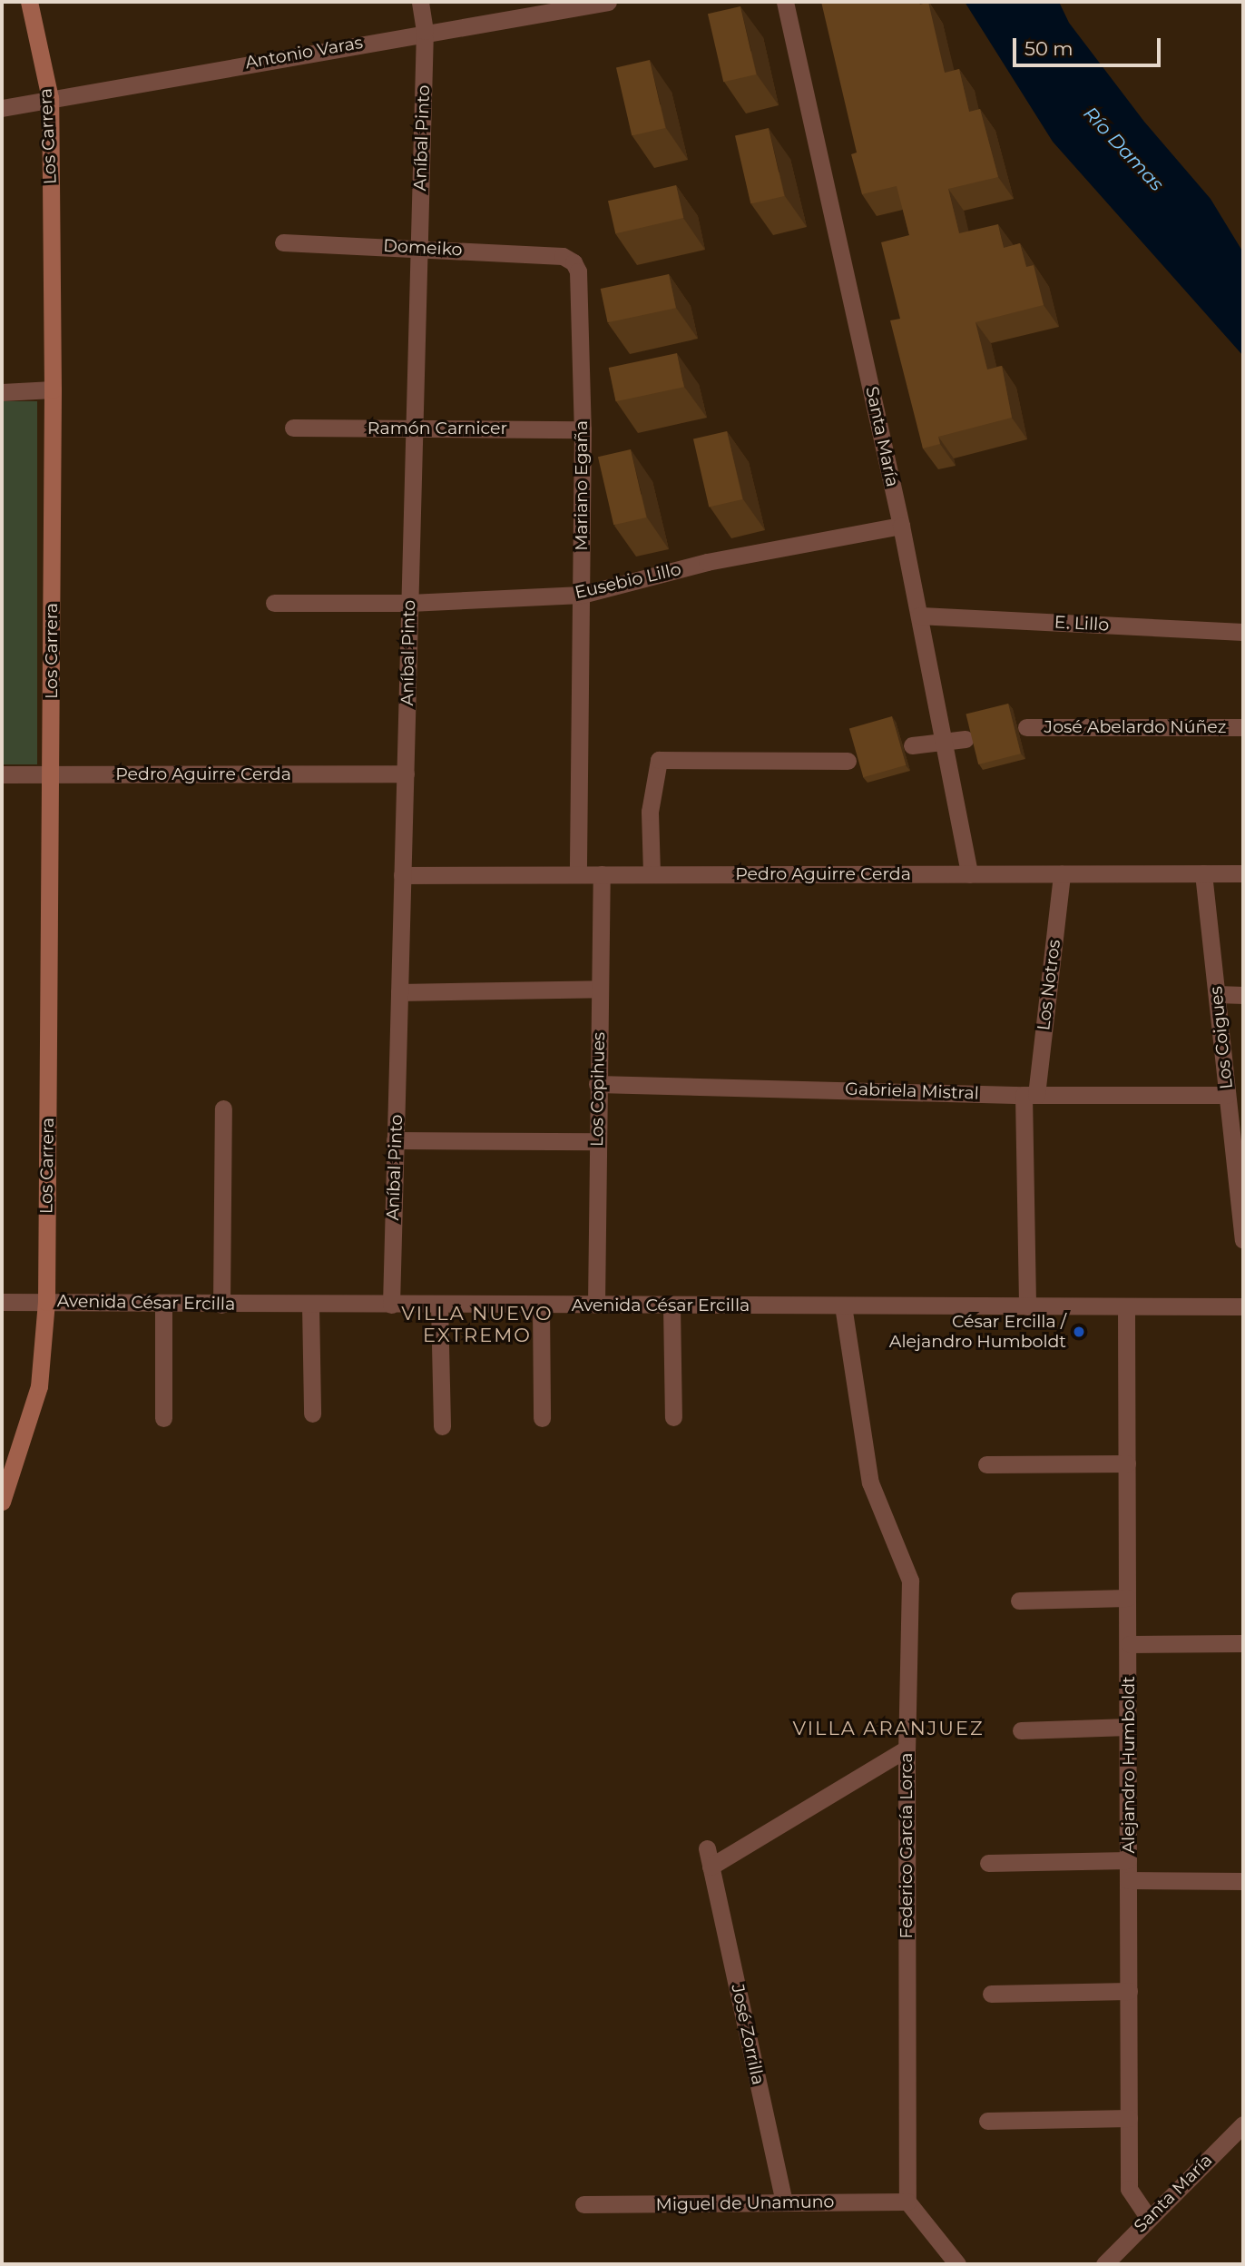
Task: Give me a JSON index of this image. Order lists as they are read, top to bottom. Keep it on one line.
{"streets":{"main road":["Los Carrera"],"street":["Antonio Varas","Aníbal Pinto","Domeiko","Ramón Carnicer","Santa María","Mariano Egaña","Eusebio Lillo","E. Lillo","José Abelardo Núñez","Pedro Aguirre Cerda","Los Notros","Los Coigues","Los Copihues","Gabriela Mistral","Avenida César Ercilla","Alejandro Humboldt","Federico García Lorca","José Zorrilla","Miguel de Unamuno"]},"crossings":[["Antonio Varas","Los Carrera"],["Antonio Varas","Aníbal Pinto"],["Los Carrera","Pedro Aguirre Cerda"],["Los Carrera","Avenida César Ercilla"],["Aníbal Pinto","Domeiko"],["Aníbal Pinto","Ramón Carnicer"],["Aníbal Pinto","Eusebio Lillo"],["Aníbal Pinto","Pedro Aguirre Cerda"],["Aníbal Pinto","Avenida César Ercilla"],["Domeiko","Mariano Egaña"],["Ramón Carnicer","Mariano Egaña"],["Santa María","Eusebio Lillo"],["Santa María","E. Lillo"],["Santa María","Pedro Aguirre Cerda"],["Santa María","Alejandro Humboldt"],["Mariano Egaña","Eusebio Lillo"],["Mariano Egaña","Pedro Aguirre Cerda"],["Pedro Aguirre Cerda","Los Notros"],["Pedro Aguirre Cerda","Los Coigues"],["Pedro Aguirre Cerda","Los Copihues"],["Los Notros","Gabriela Mistral"],["Los Notros","Avenida César Ercilla"],["Los Coigues","Gabriela Mistral"],["Los Copihues","Gabriela Mistral"],["Los Copihues","Avenida César Ercilla"],["Avenida César Ercilla","Alejandro Humboldt"],["Avenida César Ercilla","Federico García Lorca"],["Federico García Lorca","Miguel de Unamuno"],["José Zorrilla","Miguel de Unamuno"]],"districts":["VILLA NUEVO EXTREMO","VILLA ARANJUEZ"],"water":["Río Damas"],"places":["César Ercilla / Alejandro Humboldt"],"scale_bar":"50 m"}
